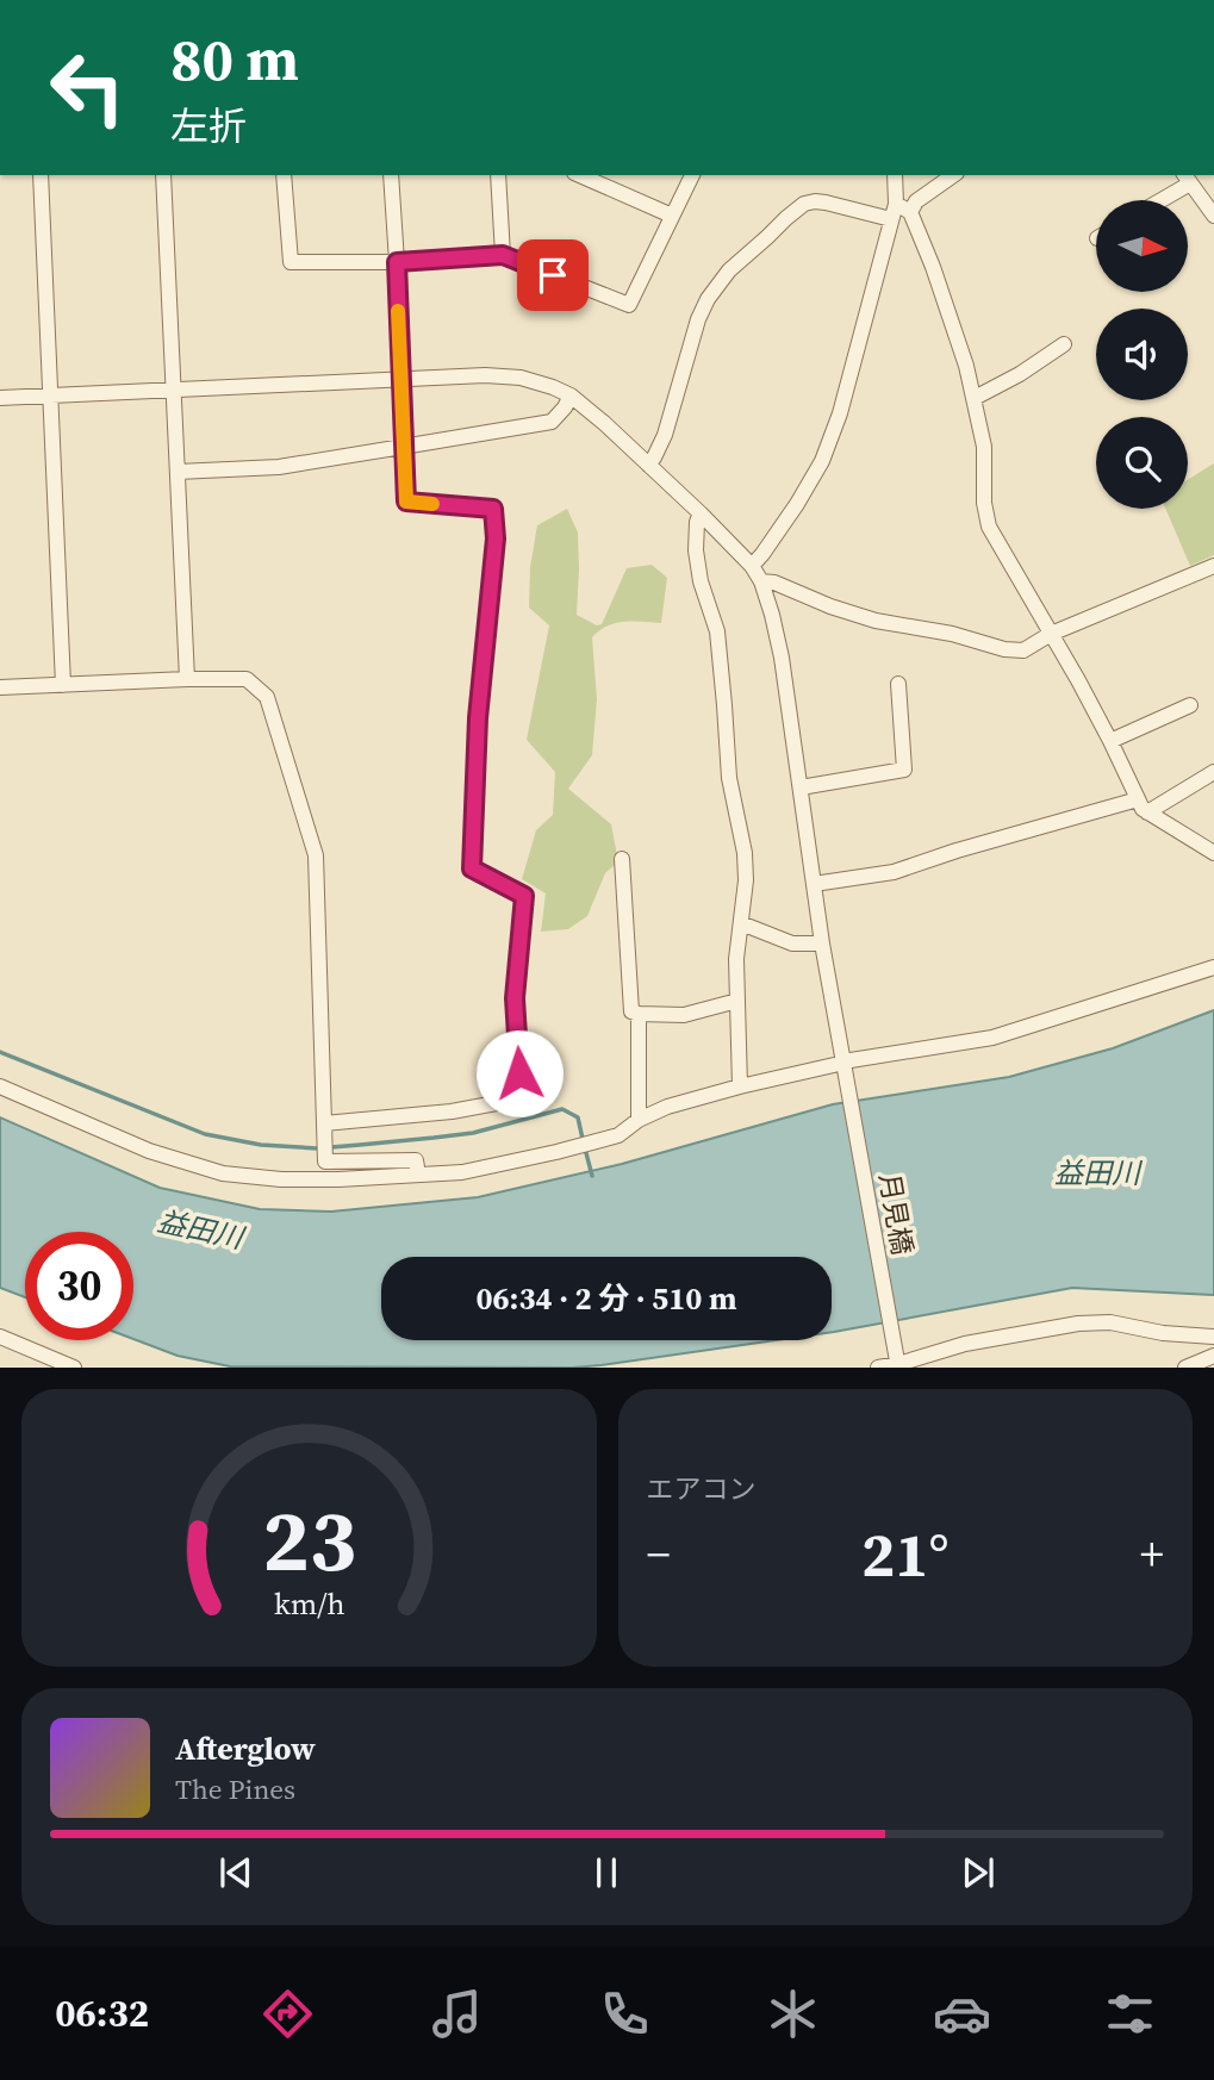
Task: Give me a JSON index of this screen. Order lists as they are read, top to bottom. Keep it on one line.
{"streets":{"street":["月見橋"]},"water":["益田川"],"north":"right","page":{"turn":["80 m","左折"],"limit":"30","trip":"06:34 · 2 分 · 510 m","tile":"エアコン","heat":["−","21°","+"],"song":["Afterglow","The Pines"],"tabs":"06:32","gauge":["23","km/h"]}}
